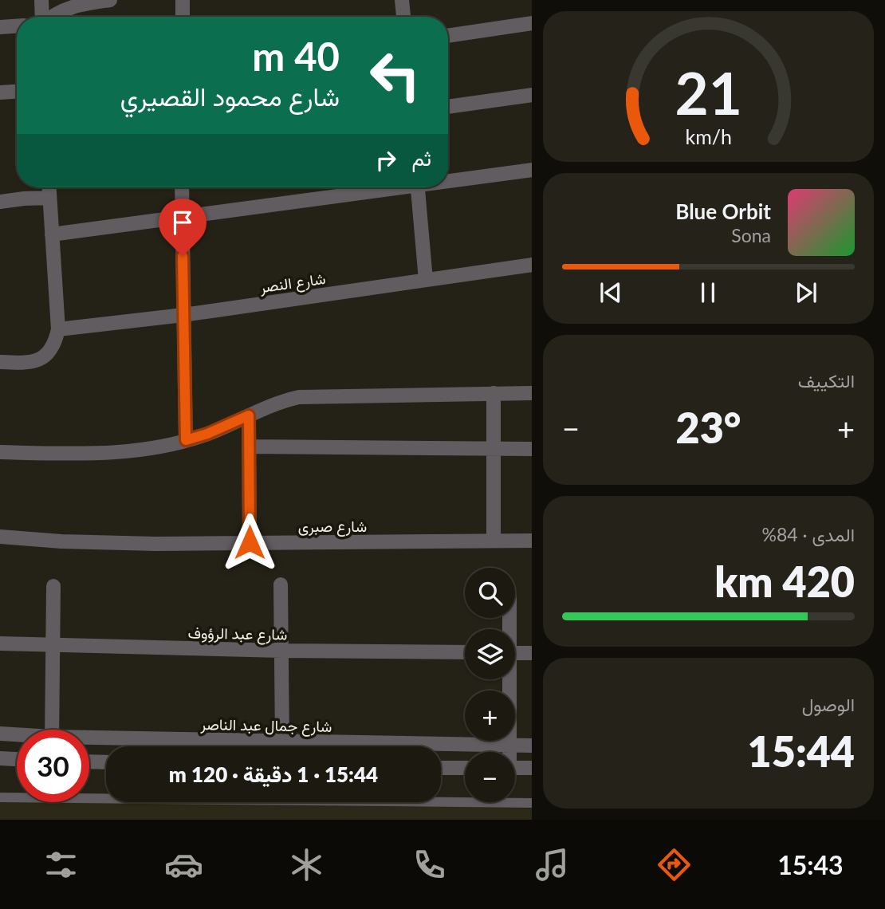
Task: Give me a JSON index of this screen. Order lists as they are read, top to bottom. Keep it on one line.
{"streets":{"street":["شارع النصر","شارع صبرى","شارع عبد الرؤوف","شارع جمال عبد الناصر"]},"page":{"turn":["40 m","شارع محمود القصيري"],"then":"ثم","song":["Blue Orbit","Sona"],"tile":["التكييف",["المدى · 84%","420 km"],["الوصول","15:44"]],"heat":["−","23°","+"],"map_buttons":["+","−"],"limit":"30","trip":"15:44 · 1 دقيقة · 120 m","tabs":"15:43","gauge":["21","km/h"]}}
